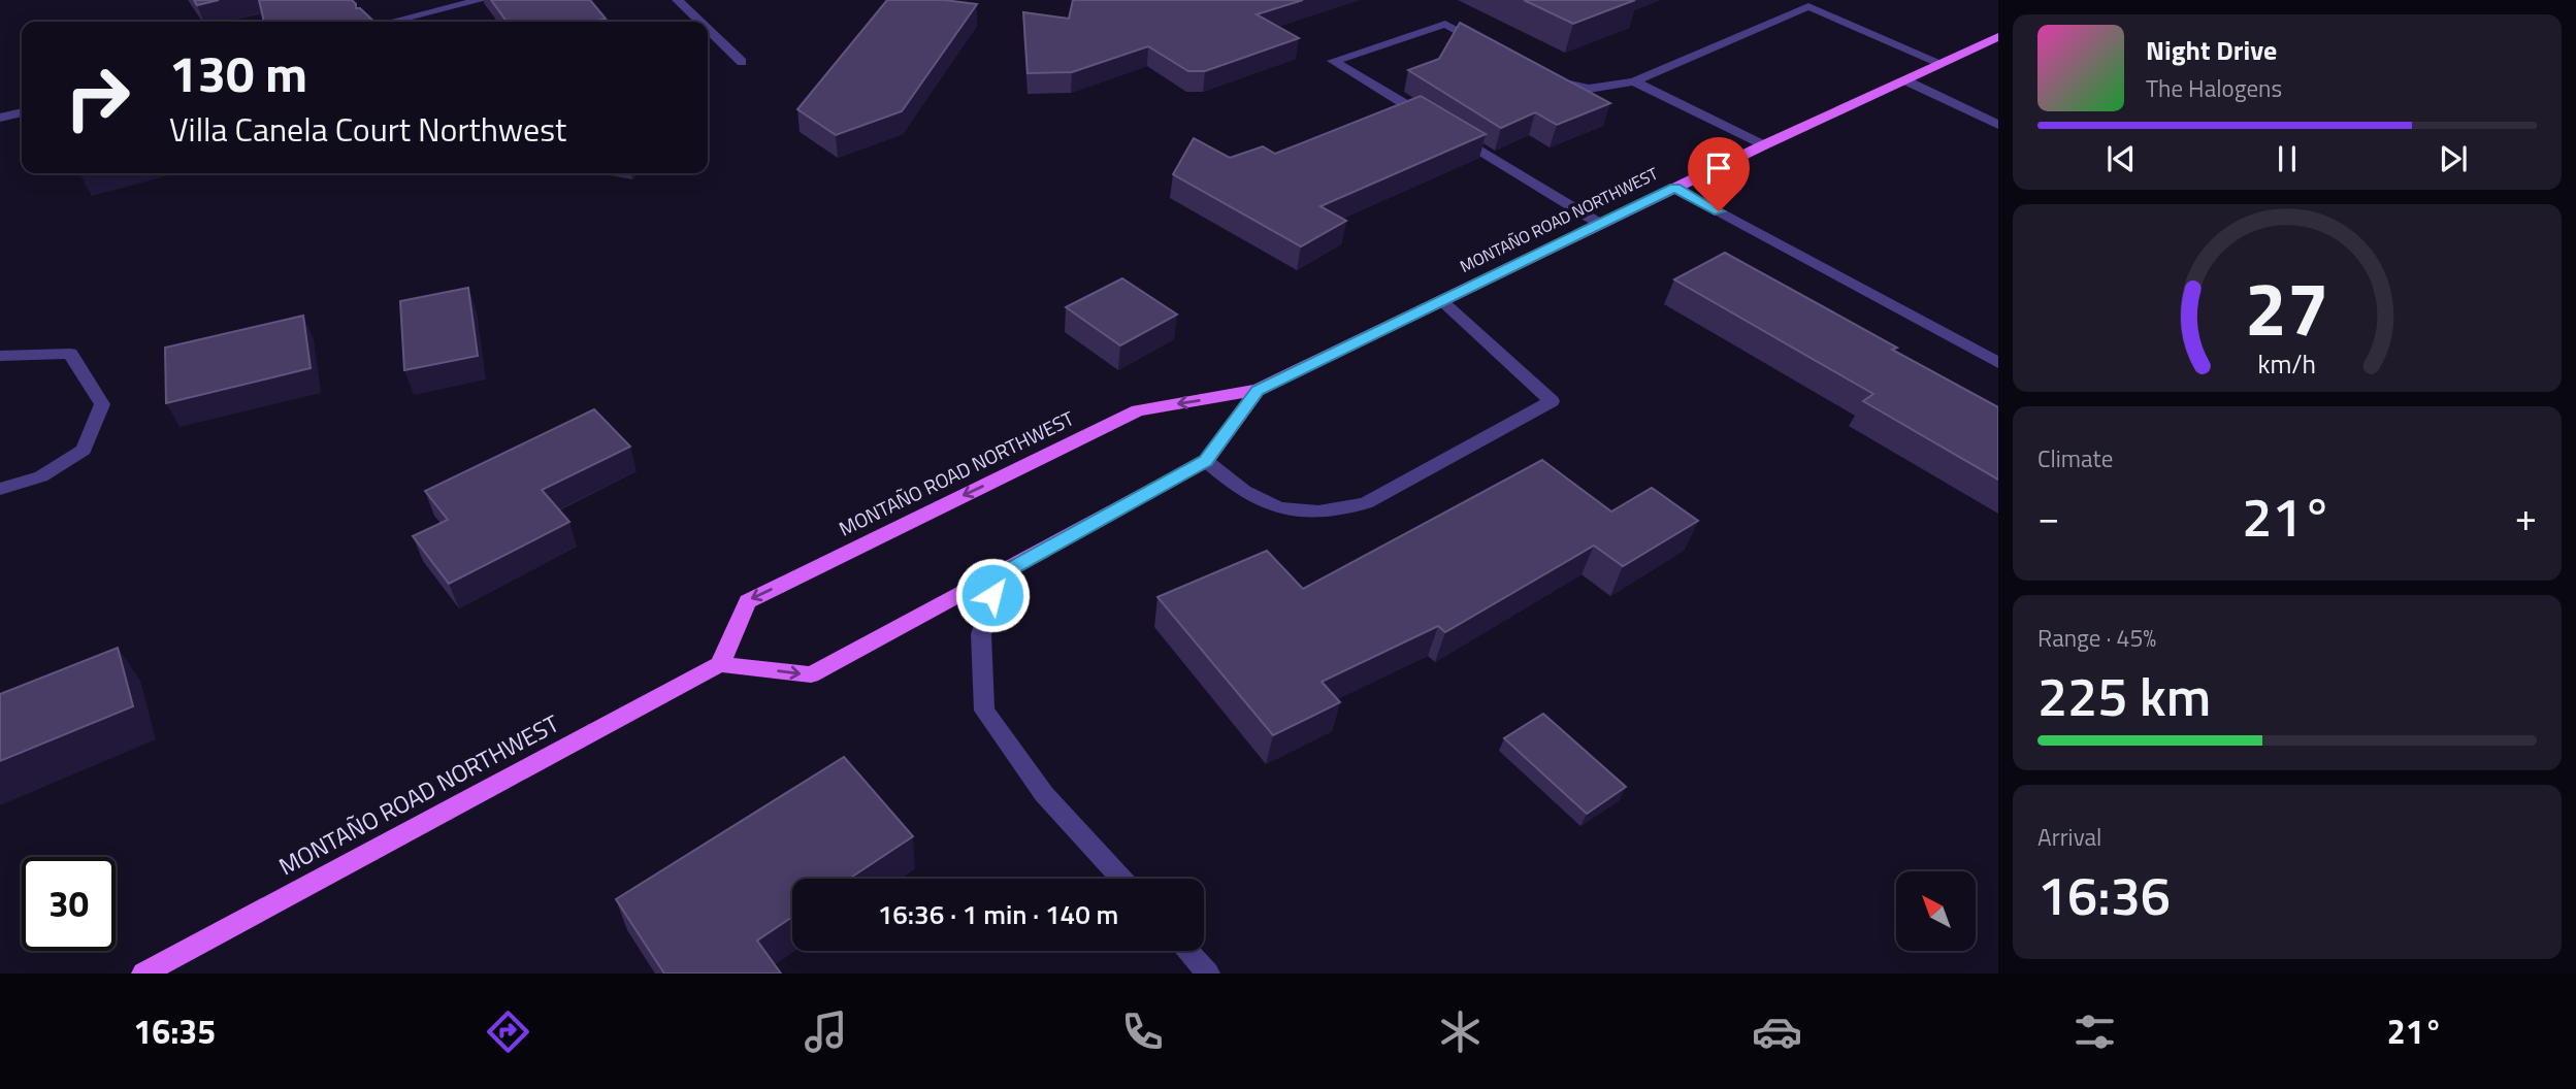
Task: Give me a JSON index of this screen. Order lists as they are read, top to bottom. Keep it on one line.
{"streets":{"main road":["MONTAÑO ROAD NORTHWEST"]},"north":"top left","page":{"turn":["130 m","Villa Canela Court Northwest"],"song":["Night Drive","The Halogens"],"tile":["Climate",["Range · 45%","225 km"],["Arrival","16:36"]],"heat":["−","21°","+"],"limit":"30","trip":"16:36 · 1 min · 140 m","tabs":["16:35","21°"],"gauge":["27","km/h"]}}
